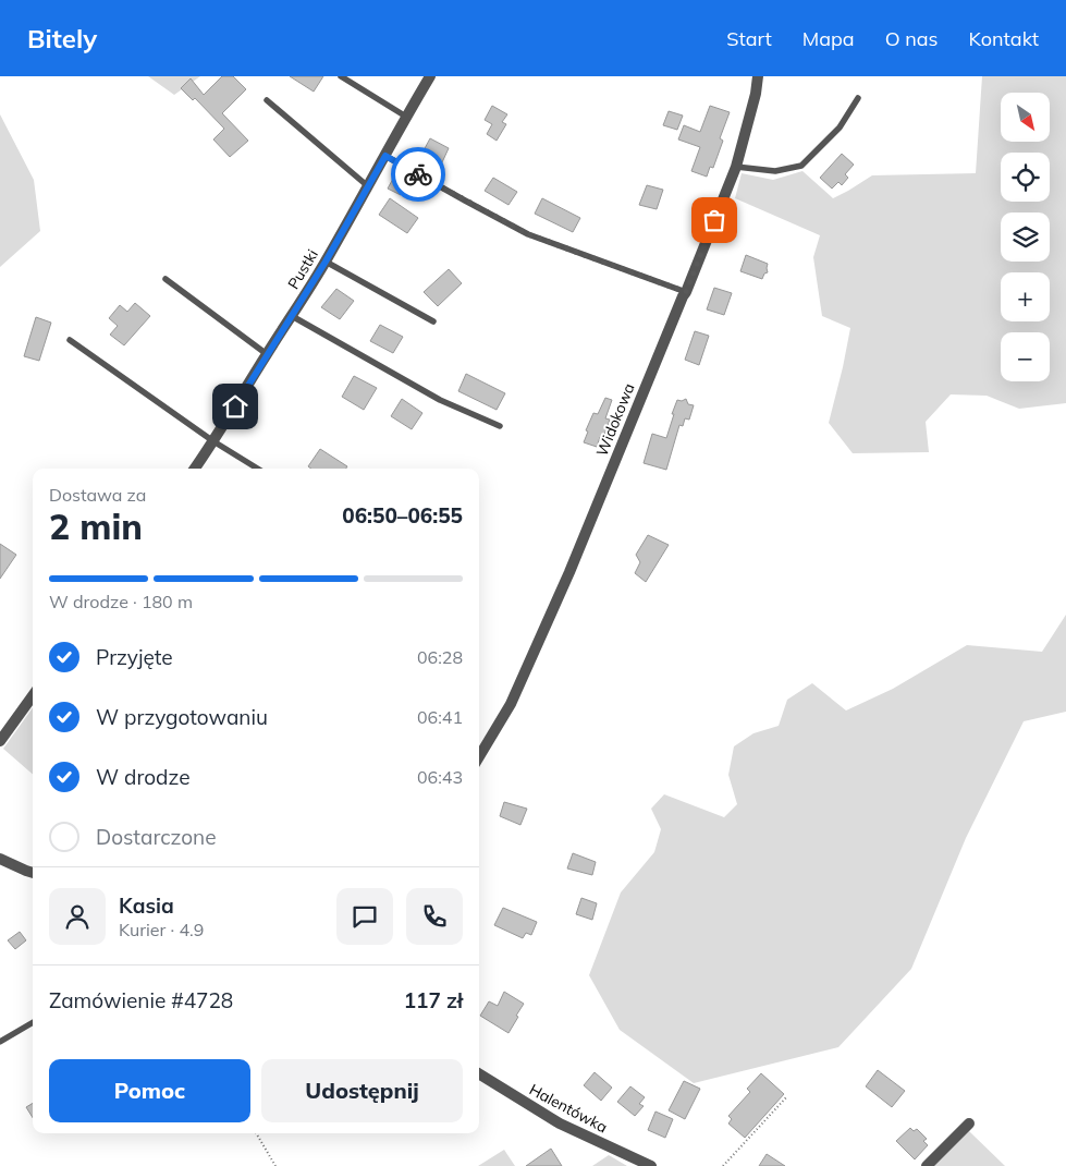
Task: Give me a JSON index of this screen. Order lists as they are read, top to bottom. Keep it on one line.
{"streets":{"street":["Pustki","Widokowa","Halentówka"]},"north":"bottom right","page":{"header":"Bitely","nav":["Start","Mapa","O nas","Kontakt"],"map_buttons":["+","−"],"heading":["2 min","Dostawa za","06:50–06:55"],"panel":["Kasia","Kurier · 4.9","Zamówienie #4728","117 zł"],"bar":"W drodze · 180 m","list":[["Przyjęte","06:28"],["W przygotowaniu","06:41"],["W drodze","06:43"],"Dostarczone"],"buttons":["Pomoc","Udostępnij"]}}
